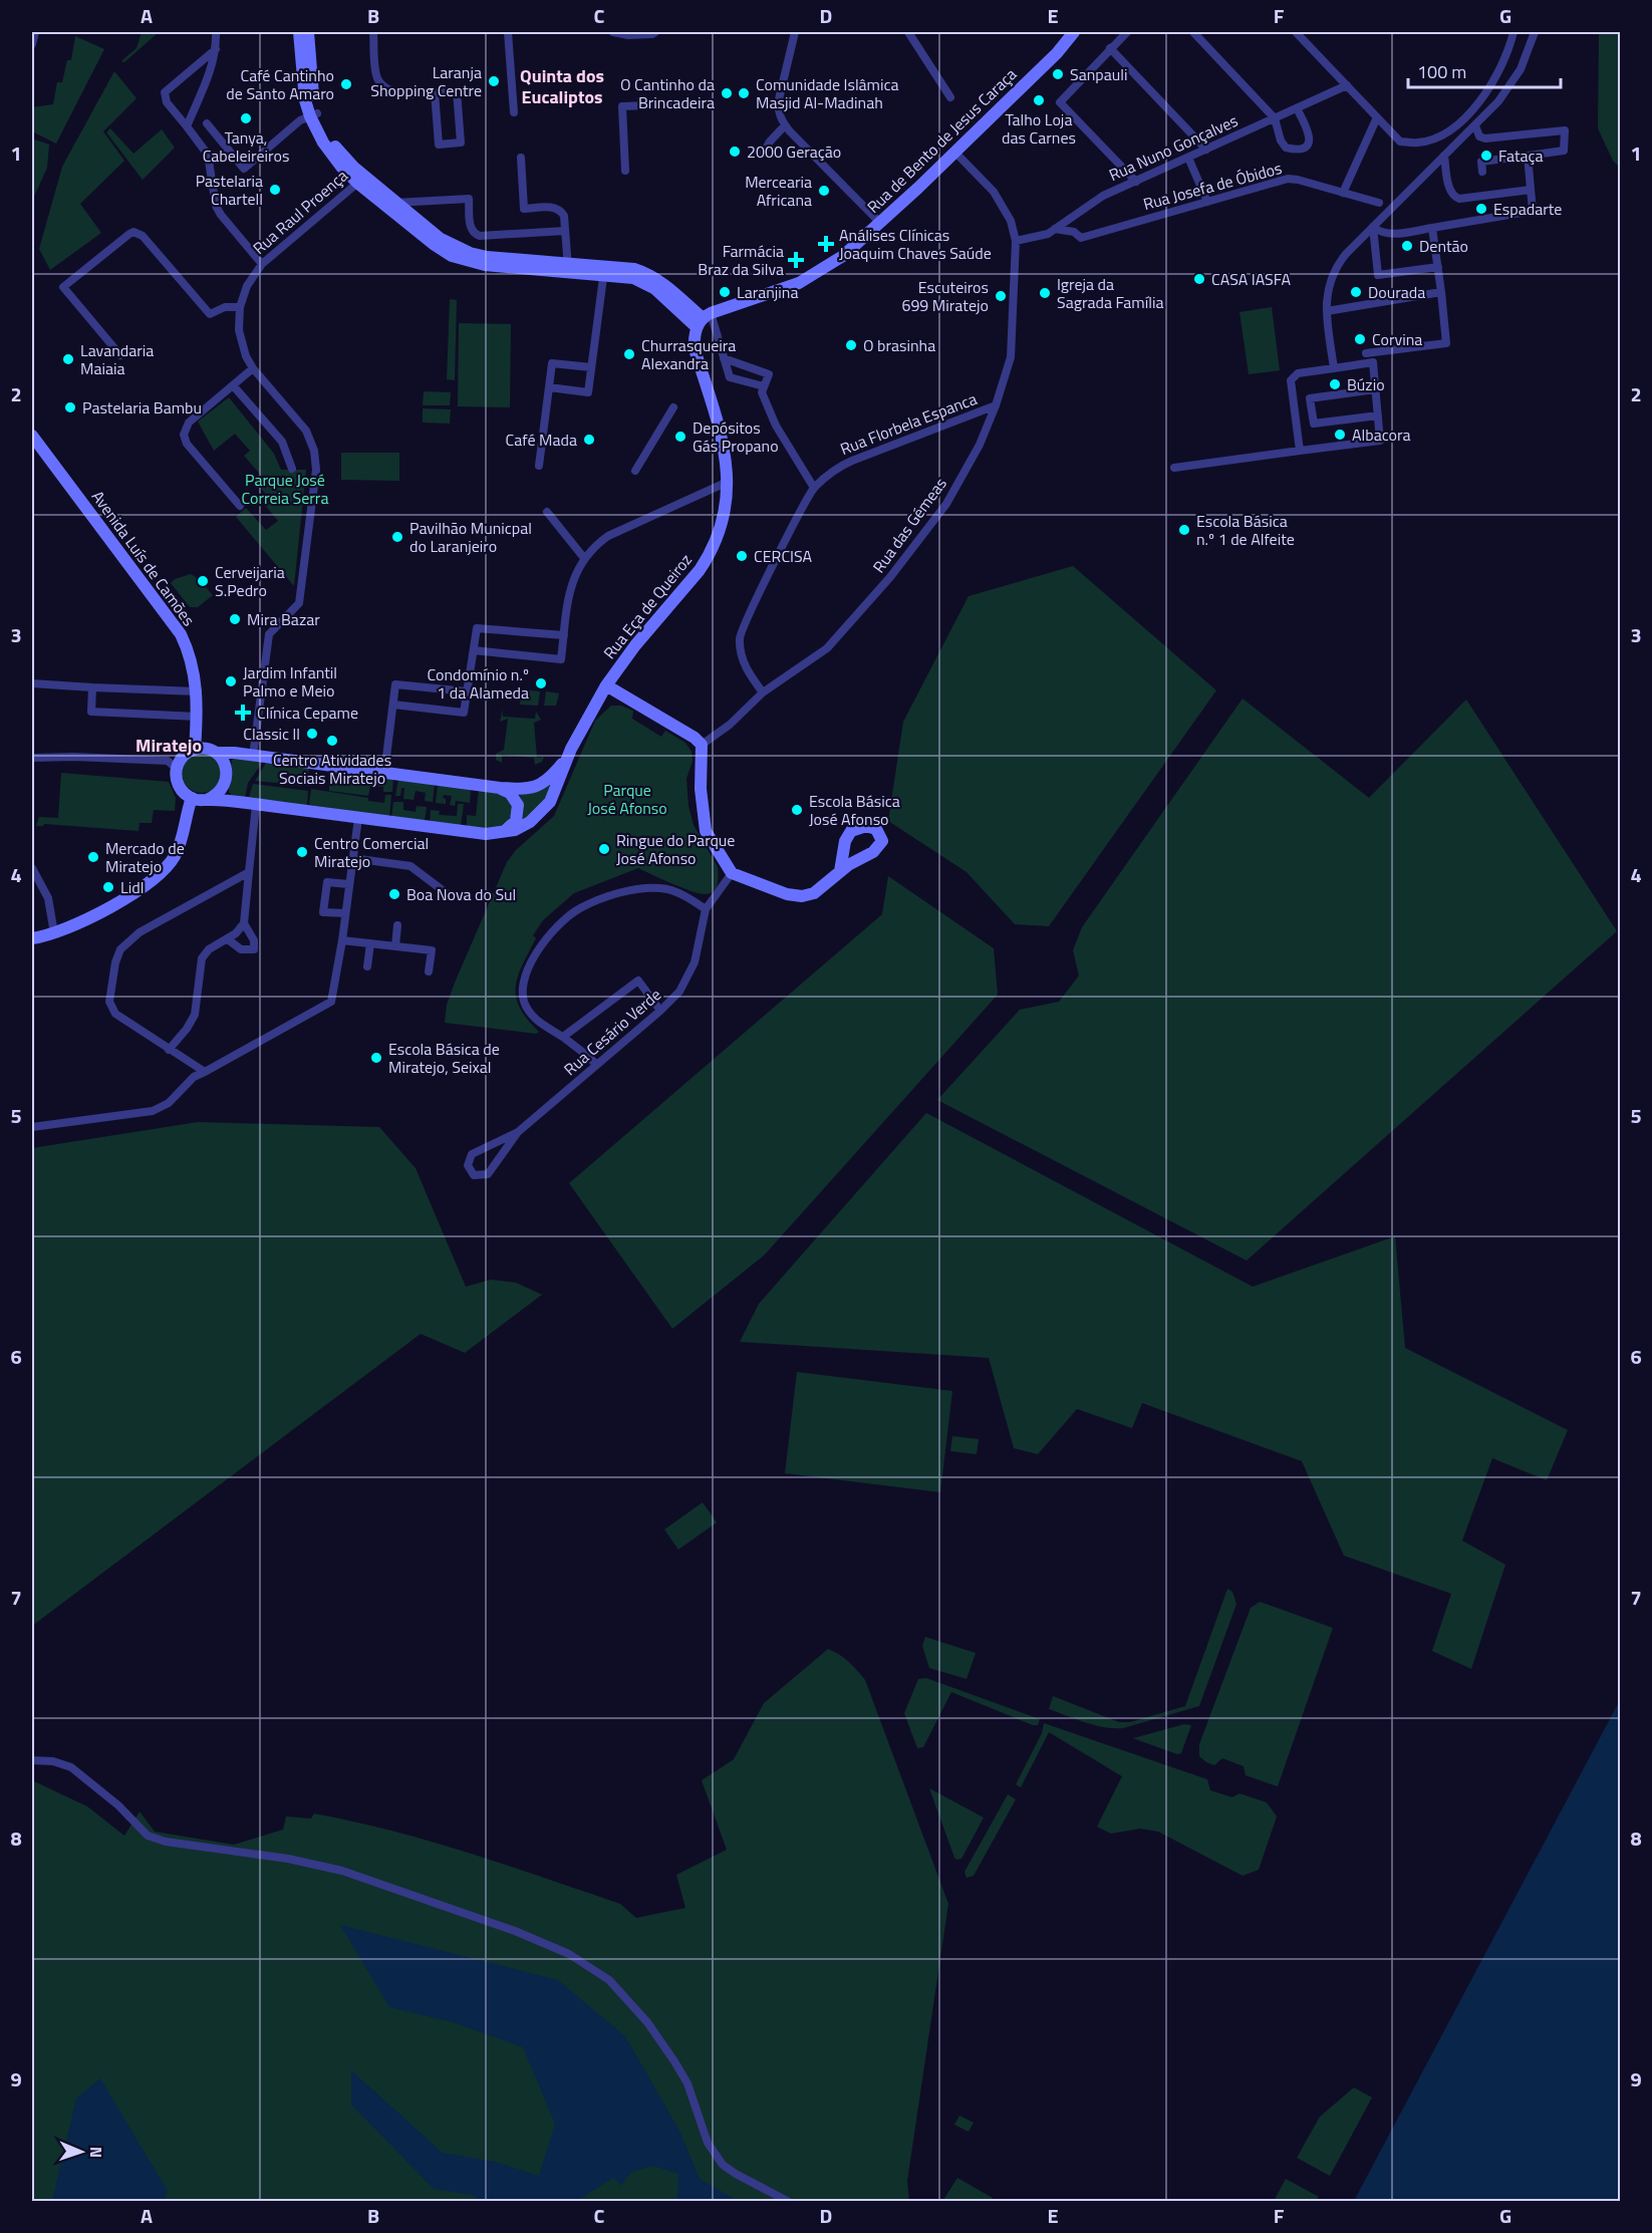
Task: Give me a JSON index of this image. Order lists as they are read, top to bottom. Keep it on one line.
{"streets":{"main road":["Rua de Bento de Jesus Caraça","Avenida Luís de Camões","Rua Eça de Queiroz"],"street":["Rua Nuno Gonçalves","Rua Josefa de Óbidos","Rua Raul Proença","Rua Florbela Espanca","Rua das Gémeas","Rua Cesário Verde"]},"crossings":[["Rua de Bento de Jesus Caraça","Rua Eça de Queiroz"],["Rua Nuno Gonçalves","Rua Josefa de Óbidos"],["Rua Nuno Gonçalves","Rua das Gémeas"],["Rua Florbela Espanca","Rua das Gémeas"]],"districts":["Quinta dos Eucaliptos","Miratejo"],"parks":["Parque José Correia Serra","Parque José Afonso"],"places":{"other":["Sanpauli","Laranja Shopping Centre","Café Cantinho de Santo Amaro","O Cantinho da Brincadeira","Comunidade Islâmica Masjid Al-Madinah","Talho Loja das Carnes","Tanya, Cabeleireiros","2000 Geração","Fataça","Pastelaria Chartell","Mercearia Africana","Espadarte","Dentão","CASA IASFA","Laranjina","Dourada","Igreja da Sagrada Família","Escuteiros 699 Miratejo","Corvina","O brasinha","Churrasqueira Alexandra","Lavandaria Maiaia","Búzio","Pastelaria Bambu","Albacora","Depósitos Gás Propano","Café Mada","Escola Básica n.º 1 de Alfeite","Pavilhão Municpal do Laranjeiro","CERCISA","Cerveijaria S.Pedro","Mira Bazar","Jardim Infantil Palmo e Meio","Condomínio n.º 1 da Alameda","Classic ll","Centro Atividades Sociais Miratejo","Escola Básica José Afonso","Ringue do Parque José Afonso","Centro Comercial Miratejo","Mercado de Miratejo","Lidl","Boa Nova do Sul","Escola Básica de Miratejo, Seixal"],"health":["Análises Clínicas Joaquim Chaves Saúde","Farmácia Braz da Silva","Clínica Cepame"]},"scale_bar":"100 m","north":"right","grid":{"columns":["A","B","C","D","E","F","G"],"rows":["1","2","3","4","5","6","7","8","9"]}}
